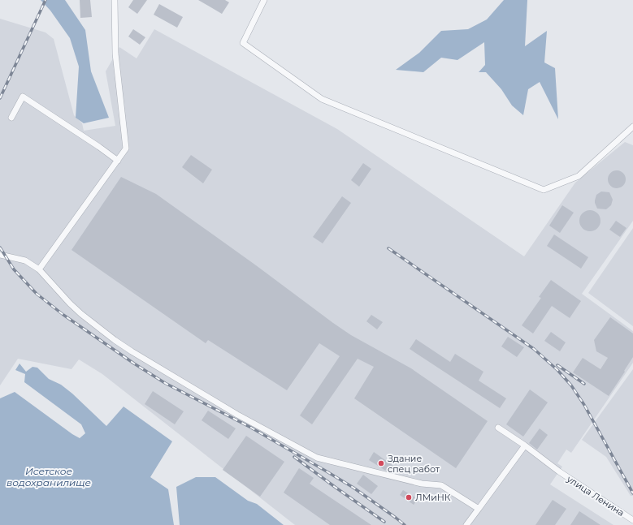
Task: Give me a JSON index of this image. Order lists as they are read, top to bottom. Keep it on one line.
{"streets":{"street":["улица Ленина"]},"water":["Исетское водохранилище"],"places":["Здание спец работ","ЛМиНК"]}
